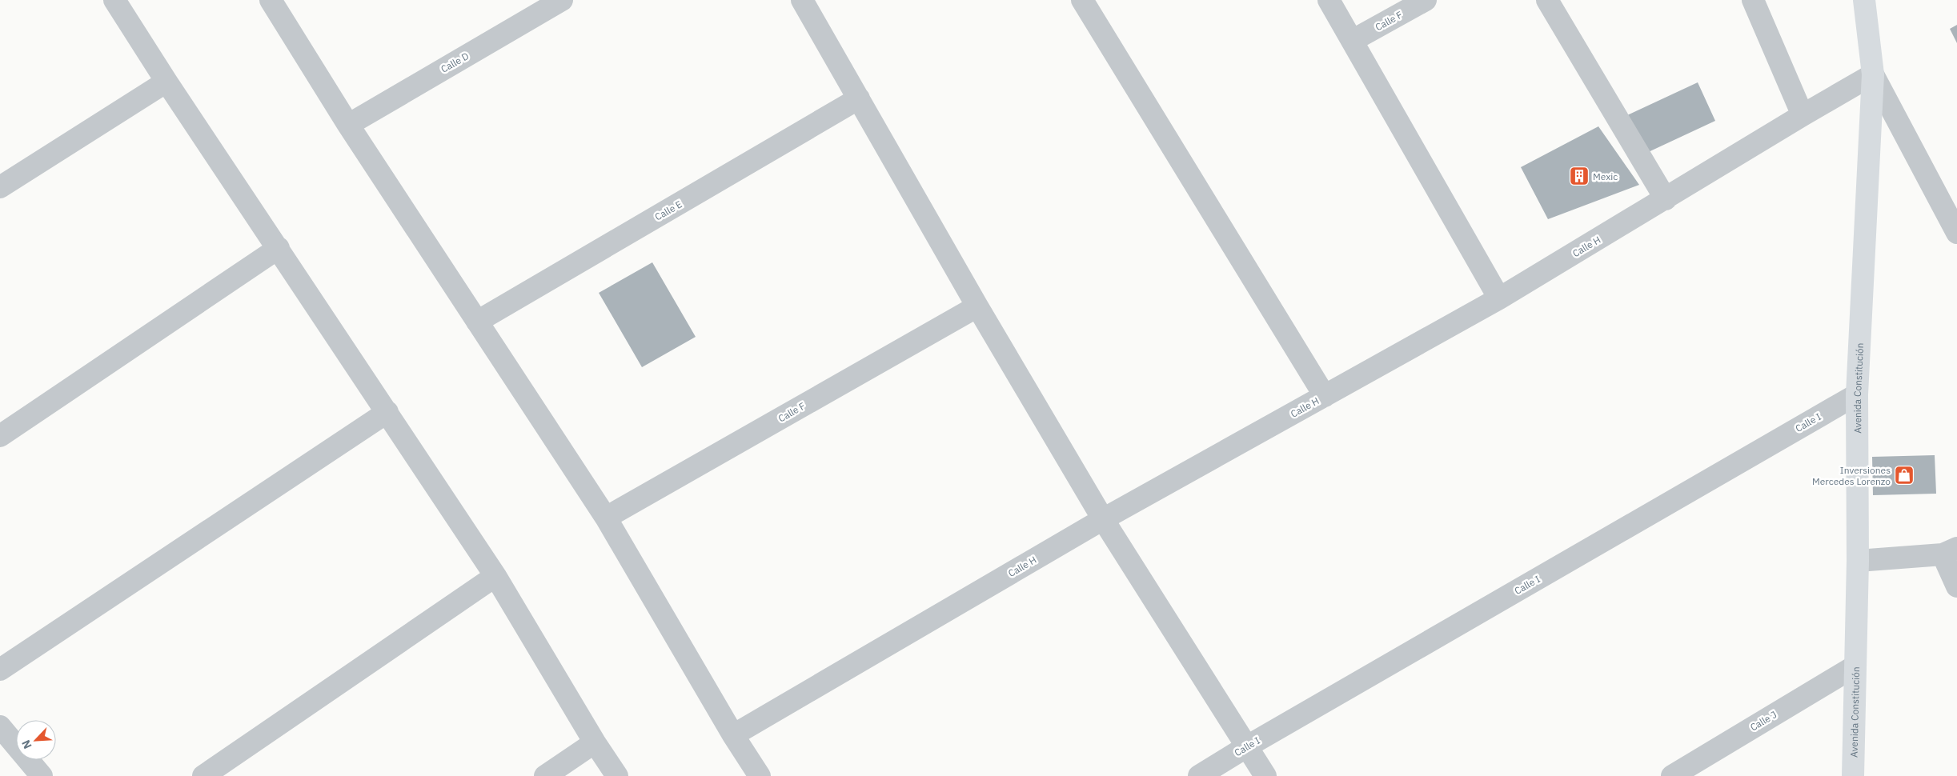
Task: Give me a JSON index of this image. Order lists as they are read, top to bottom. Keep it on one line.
{"streets":{"street":["Calle F","Calle D","Calle E","Calle H","Avenida Constitución","Calle I","Calle J"]},"crossings":[["Calle H","Avenida Constitución"],["Avenida Constitución","Calle I"],["Avenida Constitución","Calle J"]],"places":{"building":["Mexic"],"shop":["Inversiones Mercedes Lorenzo"]},"north":"bottom left"}
